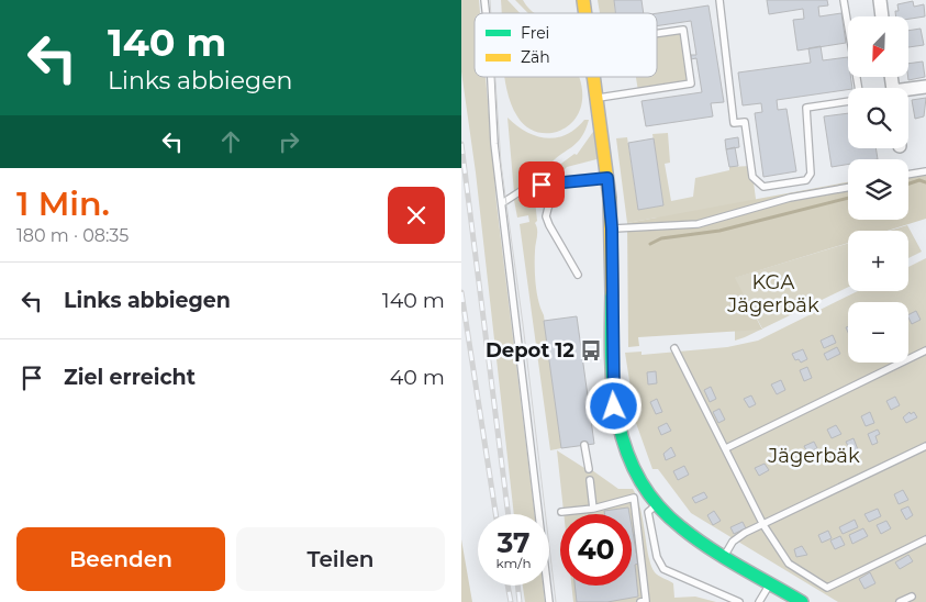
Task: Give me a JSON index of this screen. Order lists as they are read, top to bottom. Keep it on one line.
{"parks":["KGA Jägerbäk","Jägerbäk"],"places":{"bus stop":["Depot 12"]},"legend":["Frei","Zäh"],"north":"bottom left","page":{"turn":["140 m","Links abbiegen"],"map_buttons":["+","−"],"heading":["1 Min.","180 m · 08:35"],"list":[{"name":"Links abbiegen","value":"140 m"},{"name":"Ziel erreicht","value":"40 m"}],"speed":"37 km/h","limit":"40","buttons":["Beenden","Teilen"]}}
